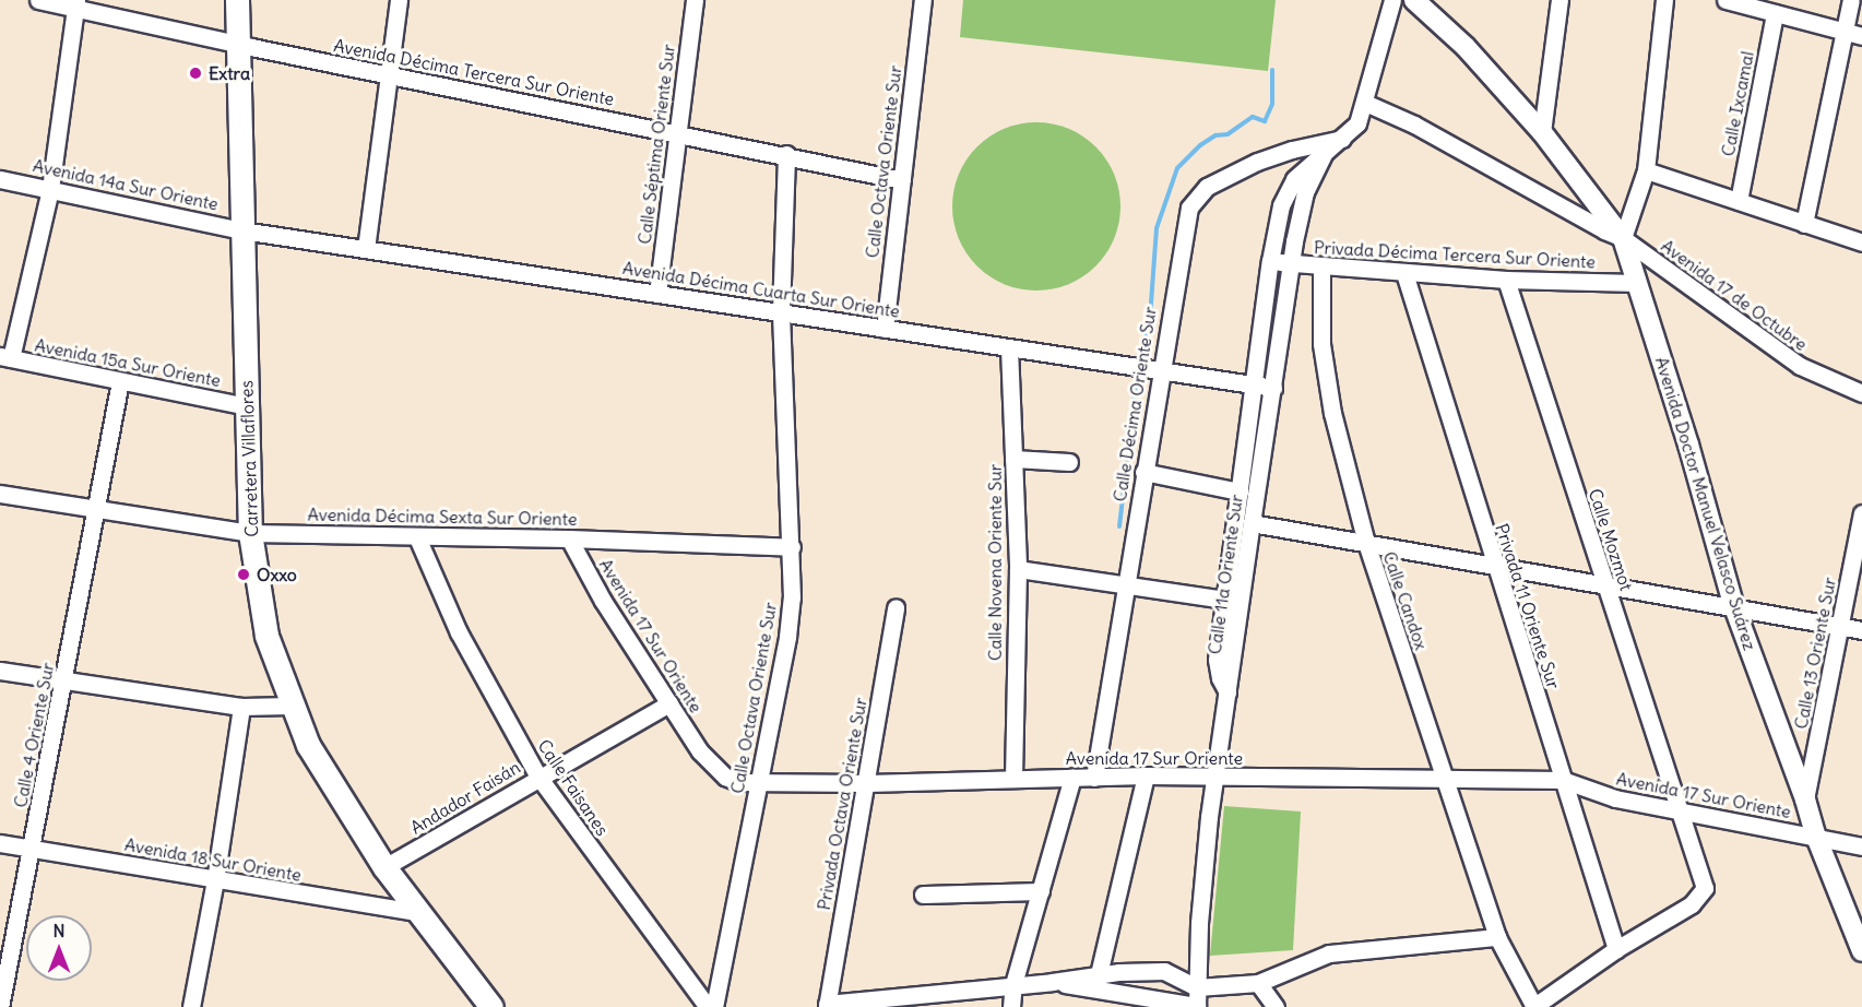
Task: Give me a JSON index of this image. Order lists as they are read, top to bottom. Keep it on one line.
{"streets":{"main road":["Carretera Villaflores"],"street":["Avenida Décima Tercera Sur Oriente","Calle Ixcamal","Calle Séptima Oriente Sur","Calle Octava Oriente Sur","Avenida 14a Sur Oriente","Privada Décima Tercera Sur Oriente","Avenida Décima Cuarta Sur Oriente","Avenida 17 de Octubre","Avenida 15a Sur Oriente","Calle Décima Oriente Sur","Avenida Doctor Manuel Velasco Suárez","Avenida Décima Sexta Sur Oriente","Calle Mozmot","Calle Novena Oriente Sur","Calle 11a Oriente Sur","Calle Candox","Privada 11 Oriente Sur","Avenida 17 Sur Oriente","Calle 13 Oriente Sur","Calle 4 Oriente Sur","Calle Faisanes","Andador Faisán","Privada Octava Oriente Sur","Avenida 18 Sur Oriente"]},"crossings":[["Avenida Décima Tercera Sur Oriente","Calle Séptima Oriente Sur"],["Avenida Décima Tercera Sur Oriente","Calle Octava Oriente Sur"],["Avenida Décima Tercera Sur Oriente","Carretera Villaflores"],["Calle Séptima Oriente Sur","Avenida Décima Cuarta Sur Oriente"],["Calle Octava Oriente Sur","Avenida Décima Cuarta Sur Oriente"],["Calle Octava Oriente Sur","Avenida Décima Sexta Sur Oriente"],["Calle Octava Oriente Sur","Avenida 17 Sur Oriente"],["Avenida 14a Sur Oriente","Avenida Décima Cuarta Sur Oriente"],["Avenida 14a Sur Oriente","Carretera Villaflores"],["Privada Décima Tercera Sur Oriente","Avenida Doctor Manuel Velasco Suárez"],["Privada Décima Tercera Sur Oriente","Calle Mozmot"],["Privada Décima Tercera Sur Oriente","Calle 11a Oriente Sur"],["Privada Décima Tercera Sur Oriente","Calle Candox"],["Privada Décima Tercera Sur Oriente","Privada 11 Oriente Sur"],["Avenida Décima Cuarta Sur Oriente","Calle Décima Oriente Sur"],["Avenida Décima Cuarta Sur Oriente","Carretera Villaflores"],["Avenida Décima Cuarta Sur Oriente","Calle Novena Oriente Sur"],["Avenida Décima Cuarta Sur Oriente","Calle 11a Oriente Sur"],["Avenida 17 de Octubre","Avenida Doctor Manuel Velasco Suárez"],["Avenida 15a Sur Oriente","Carretera Villaflores"],["Avenida 15a Sur Oriente","Calle 4 Oriente Sur"],["Calle Décima Oriente Sur","Calle 11a Oriente Sur"],["Calle Décima Oriente Sur","Avenida 17 Sur Oriente"],["Carretera Villaflores","Avenida Décima Sexta Sur Oriente"],["Carretera Villaflores","Andador Faisán"],["Carretera Villaflores","Avenida 18 Sur Oriente"],["Avenida Doctor Manuel Velasco Suárez","Avenida 17 Sur Oriente"],["Avenida Doctor Manuel Velasco Suárez","Calle 13 Oriente Sur"],["Avenida Décima Sexta Sur Oriente","Avenida 17 Sur Oriente"],["Avenida Décima Sexta Sur Oriente","Calle 4 Oriente Sur"],["Avenida Décima Sexta Sur Oriente","Calle Faisanes"],["Calle Mozmot","Privada 11 Oriente Sur"],["Calle Mozmot","Avenida 17 Sur Oriente"],["Calle Novena Oriente Sur","Avenida 17 Sur Oriente"],["Calle 11a Oriente Sur","Avenida 17 Sur Oriente"],["Calle Candox","Avenida 17 Sur Oriente"],["Privada 11 Oriente Sur","Avenida 17 Sur Oriente"],["Avenida 17 Sur Oriente","Andador Faisán"],["Avenida 17 Sur Oriente","Privada Octava Oriente Sur"],["Calle 4 Oriente Sur","Avenida 18 Sur Oriente"],["Calle Faisanes","Andador Faisán"]],"places":["Extra","Oxxo"],"north":"top"}
